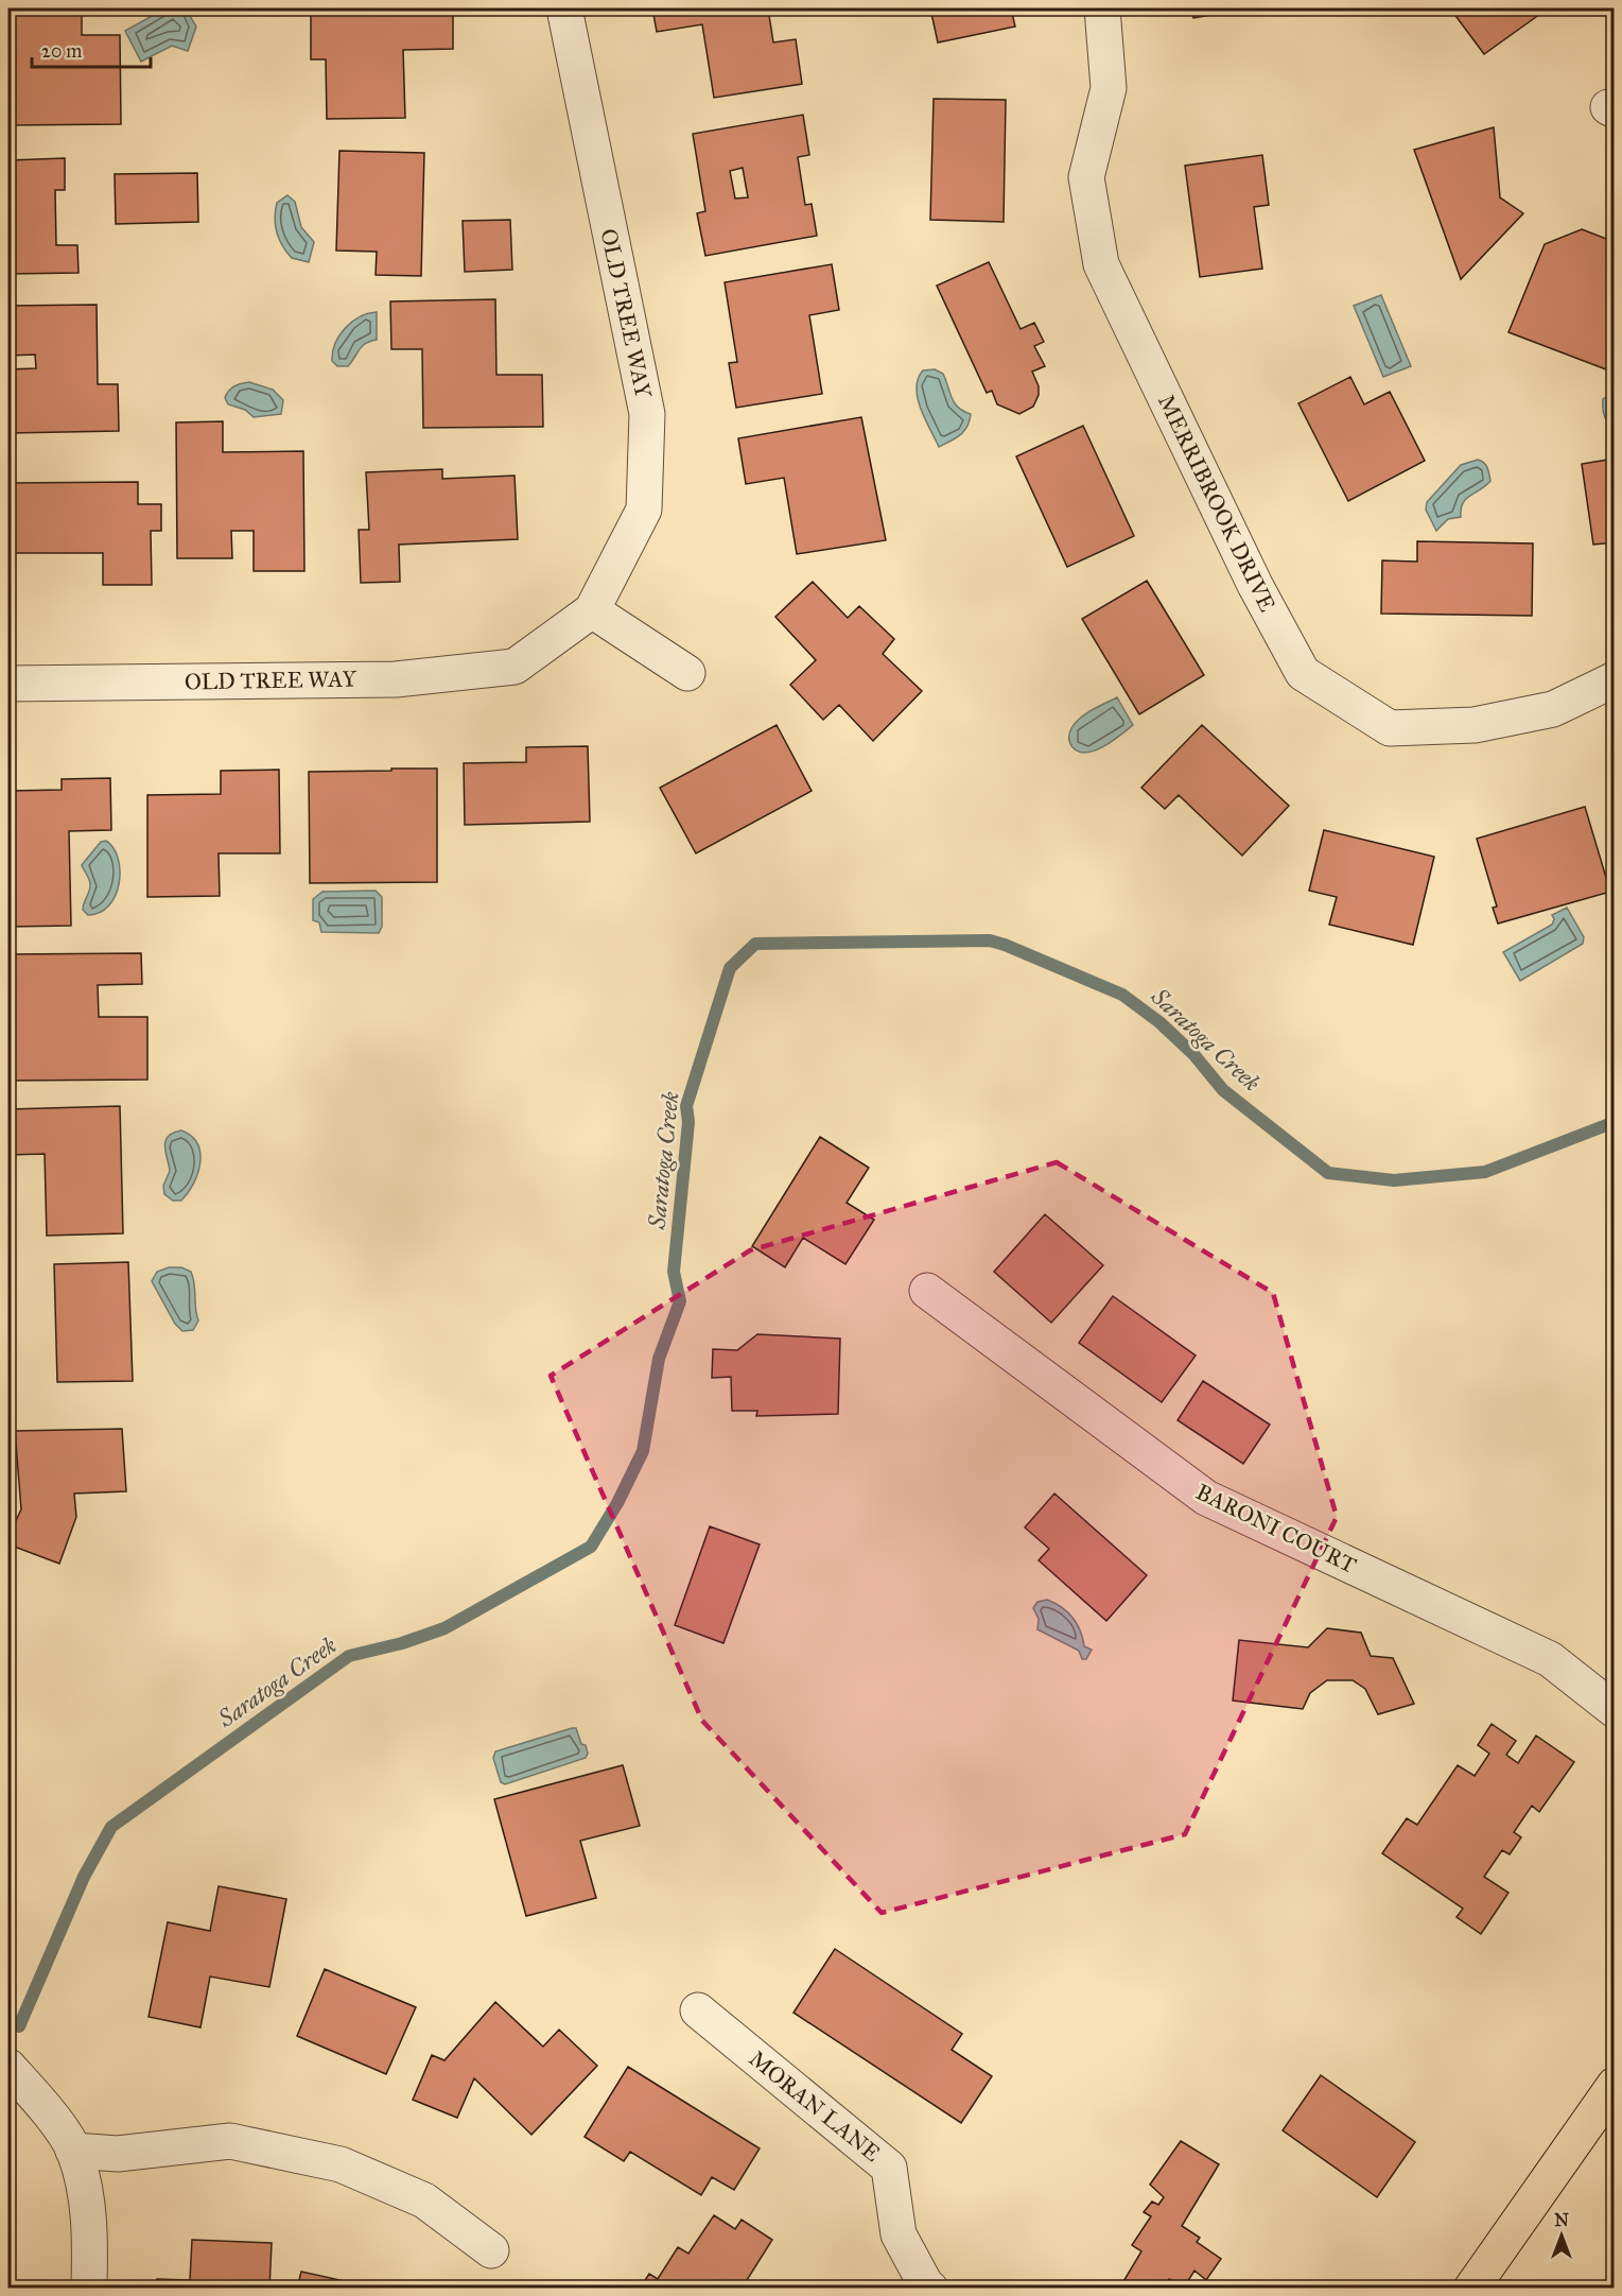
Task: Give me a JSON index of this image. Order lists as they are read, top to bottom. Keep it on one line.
{"streets":{"street":["OLD TREE WAY","MERRIBROOK DRIVE","BARONI COURT","MORAN LANE"]},"water":["Saratoga Creek"],"scale_bar":"20 m","north":"top"}
